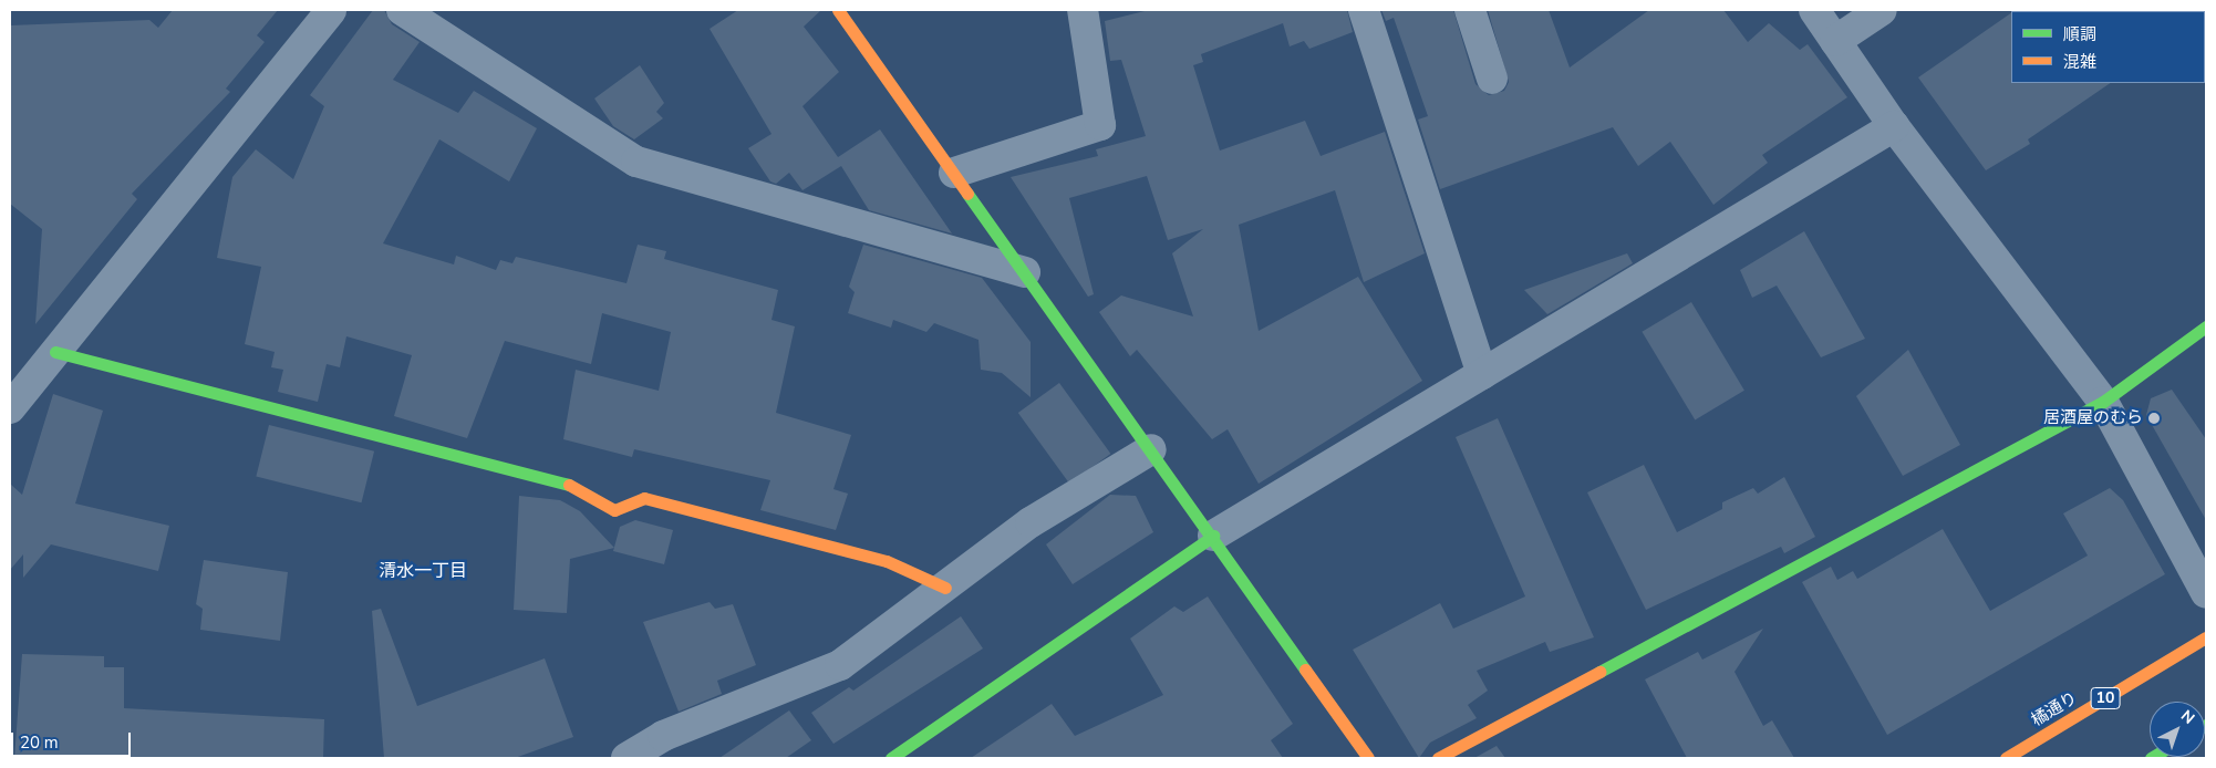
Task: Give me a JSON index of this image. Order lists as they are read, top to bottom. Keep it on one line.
{"streets":{"main road":["10","橘通り"]},"districts":["清水一丁目"],"places":["居酒屋のむら"],"legend":["順調","混雑"],"scale_bar":"20 m","north":"top right"}
